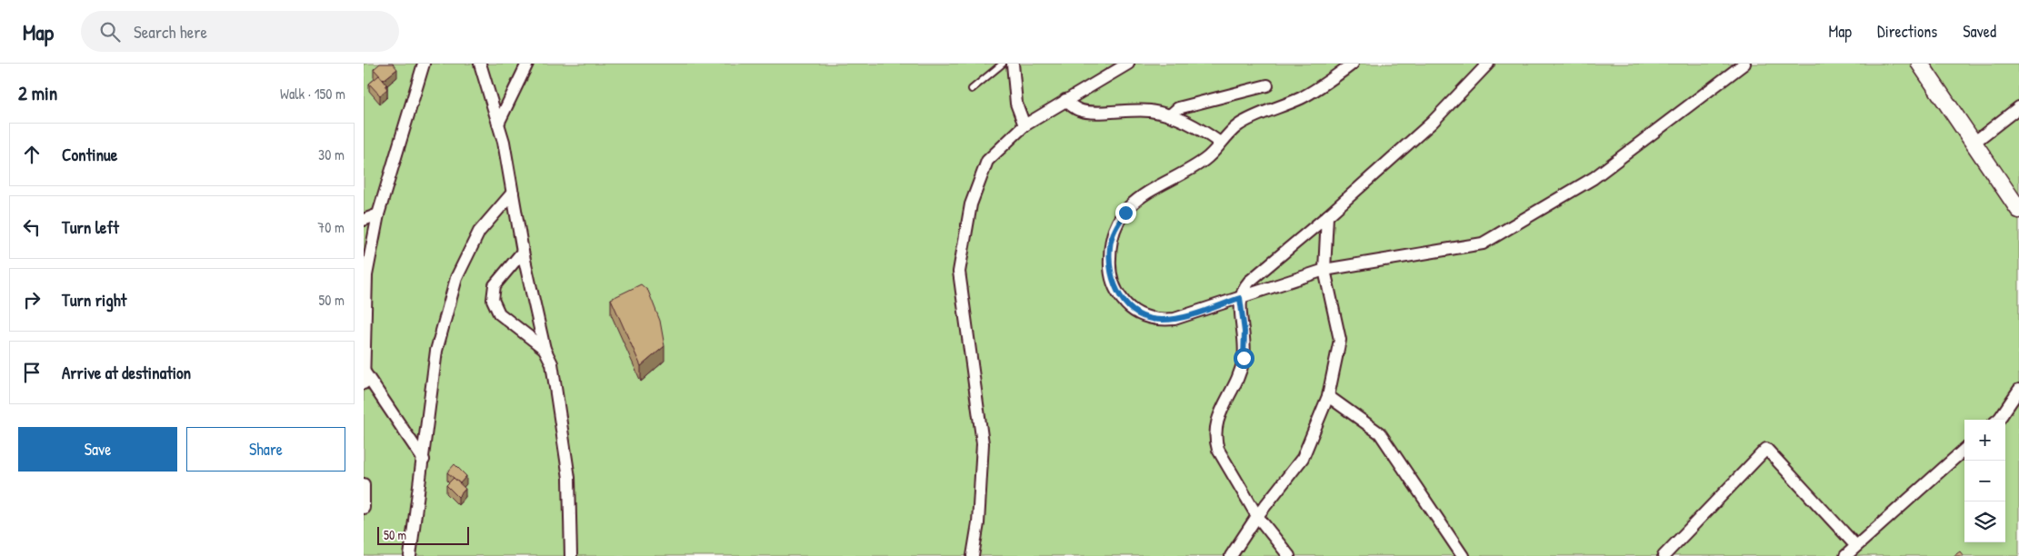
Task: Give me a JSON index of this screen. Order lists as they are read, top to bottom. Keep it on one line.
{"scale_bar":"50 m","page":{"header":"Map","search":"Search here","nav":["Map","Directions","Saved"],"heading":["2 min","Walk · 150 m"],"list":[["Continue","30 m"],["Turn left","70 m"],["Turn right","50 m"],"Arrive at destination"],"buttons":["Save","Share"],"map_buttons":["+","−"],"scale":"50 m"}}
